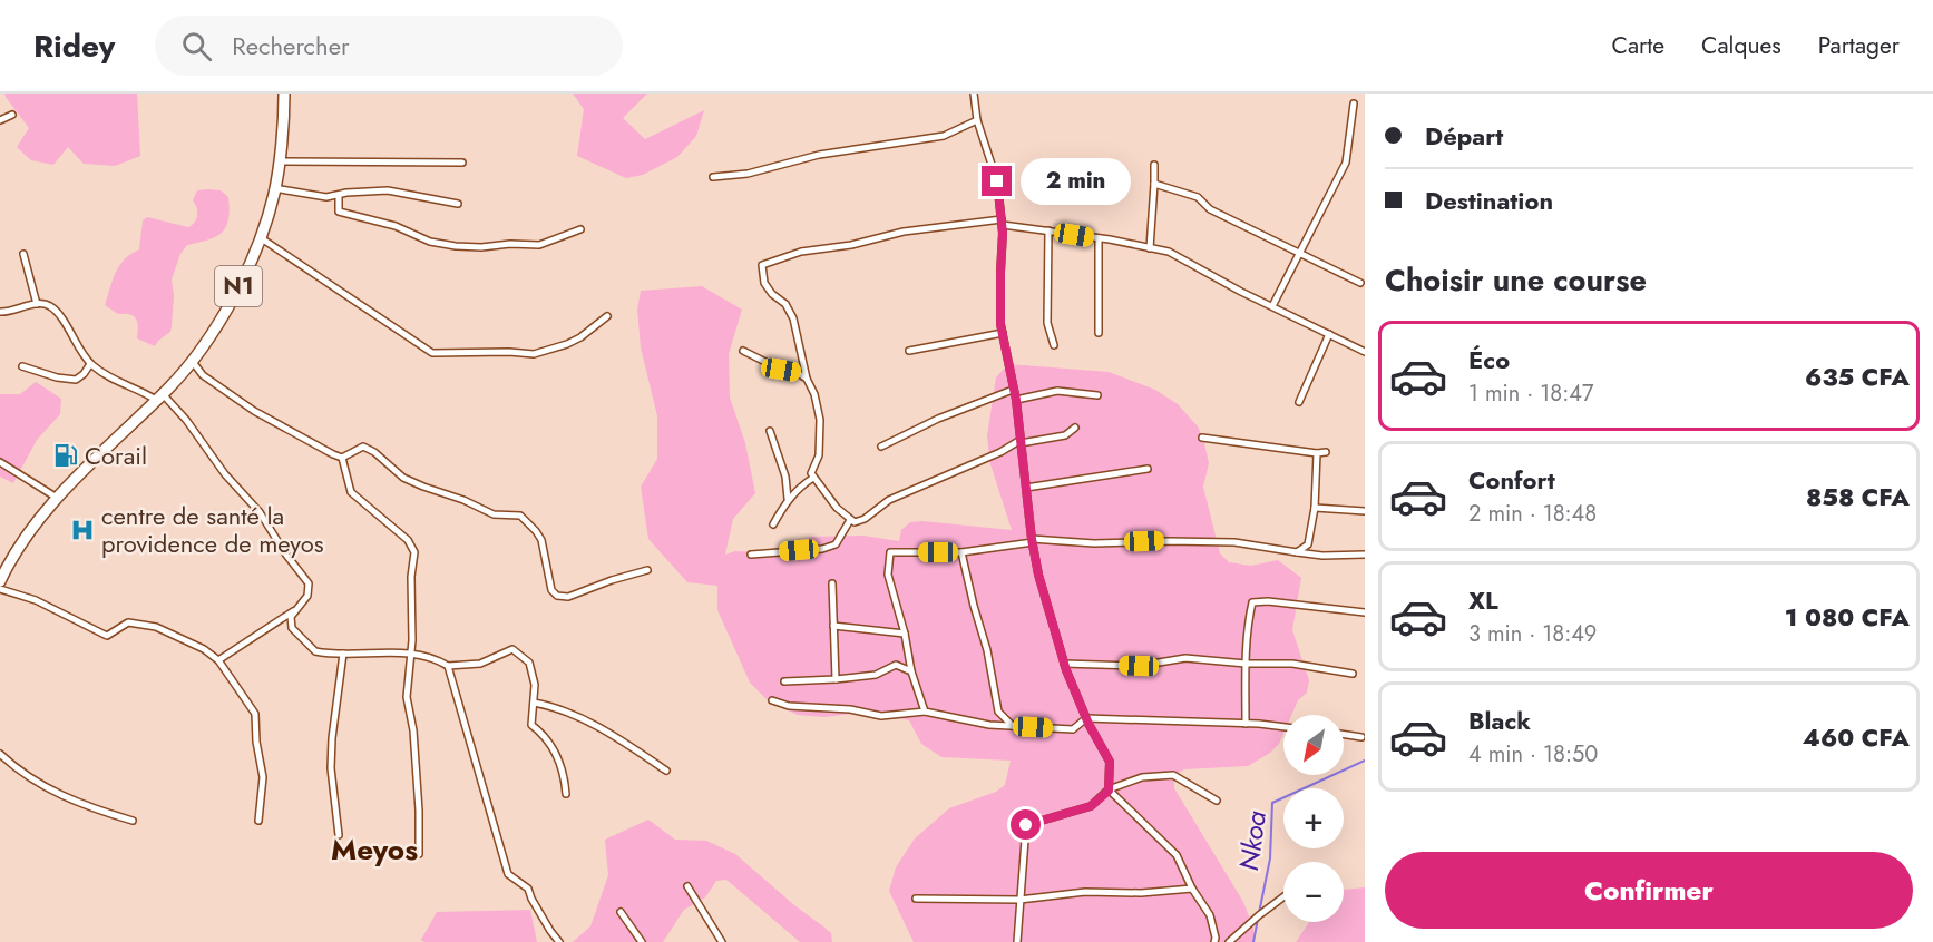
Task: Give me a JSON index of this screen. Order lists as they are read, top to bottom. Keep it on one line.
{"streets":{"highway":["N1"]},"districts":["Meyos"],"water":["Nkoa"],"places":{"fuel station":["Corail"],"hospital":["centre de santé la providence de meyos"]},"north":"bottom left","page":{"header":"Ridey","search":"Rechercher","nav":["Carte","Calques","Partager"],"banner":["Départ","Destination"],"bubble":"2 min","heading":"Choisir une course","list":[{"name":"Éco","note":"1 min · 18:47","value":"635 CFA"},{"name":"Confort","note":"2 min · 18:48","value":"858 CFA"},{"name":"XL","note":"3 min · 18:49","value":"1 080 CFA"},{"name":"Black","note":"4 min · 18:50","value":"460 CFA"}],"map_buttons":["+","−"],"buttons":"Confirmer"}}
